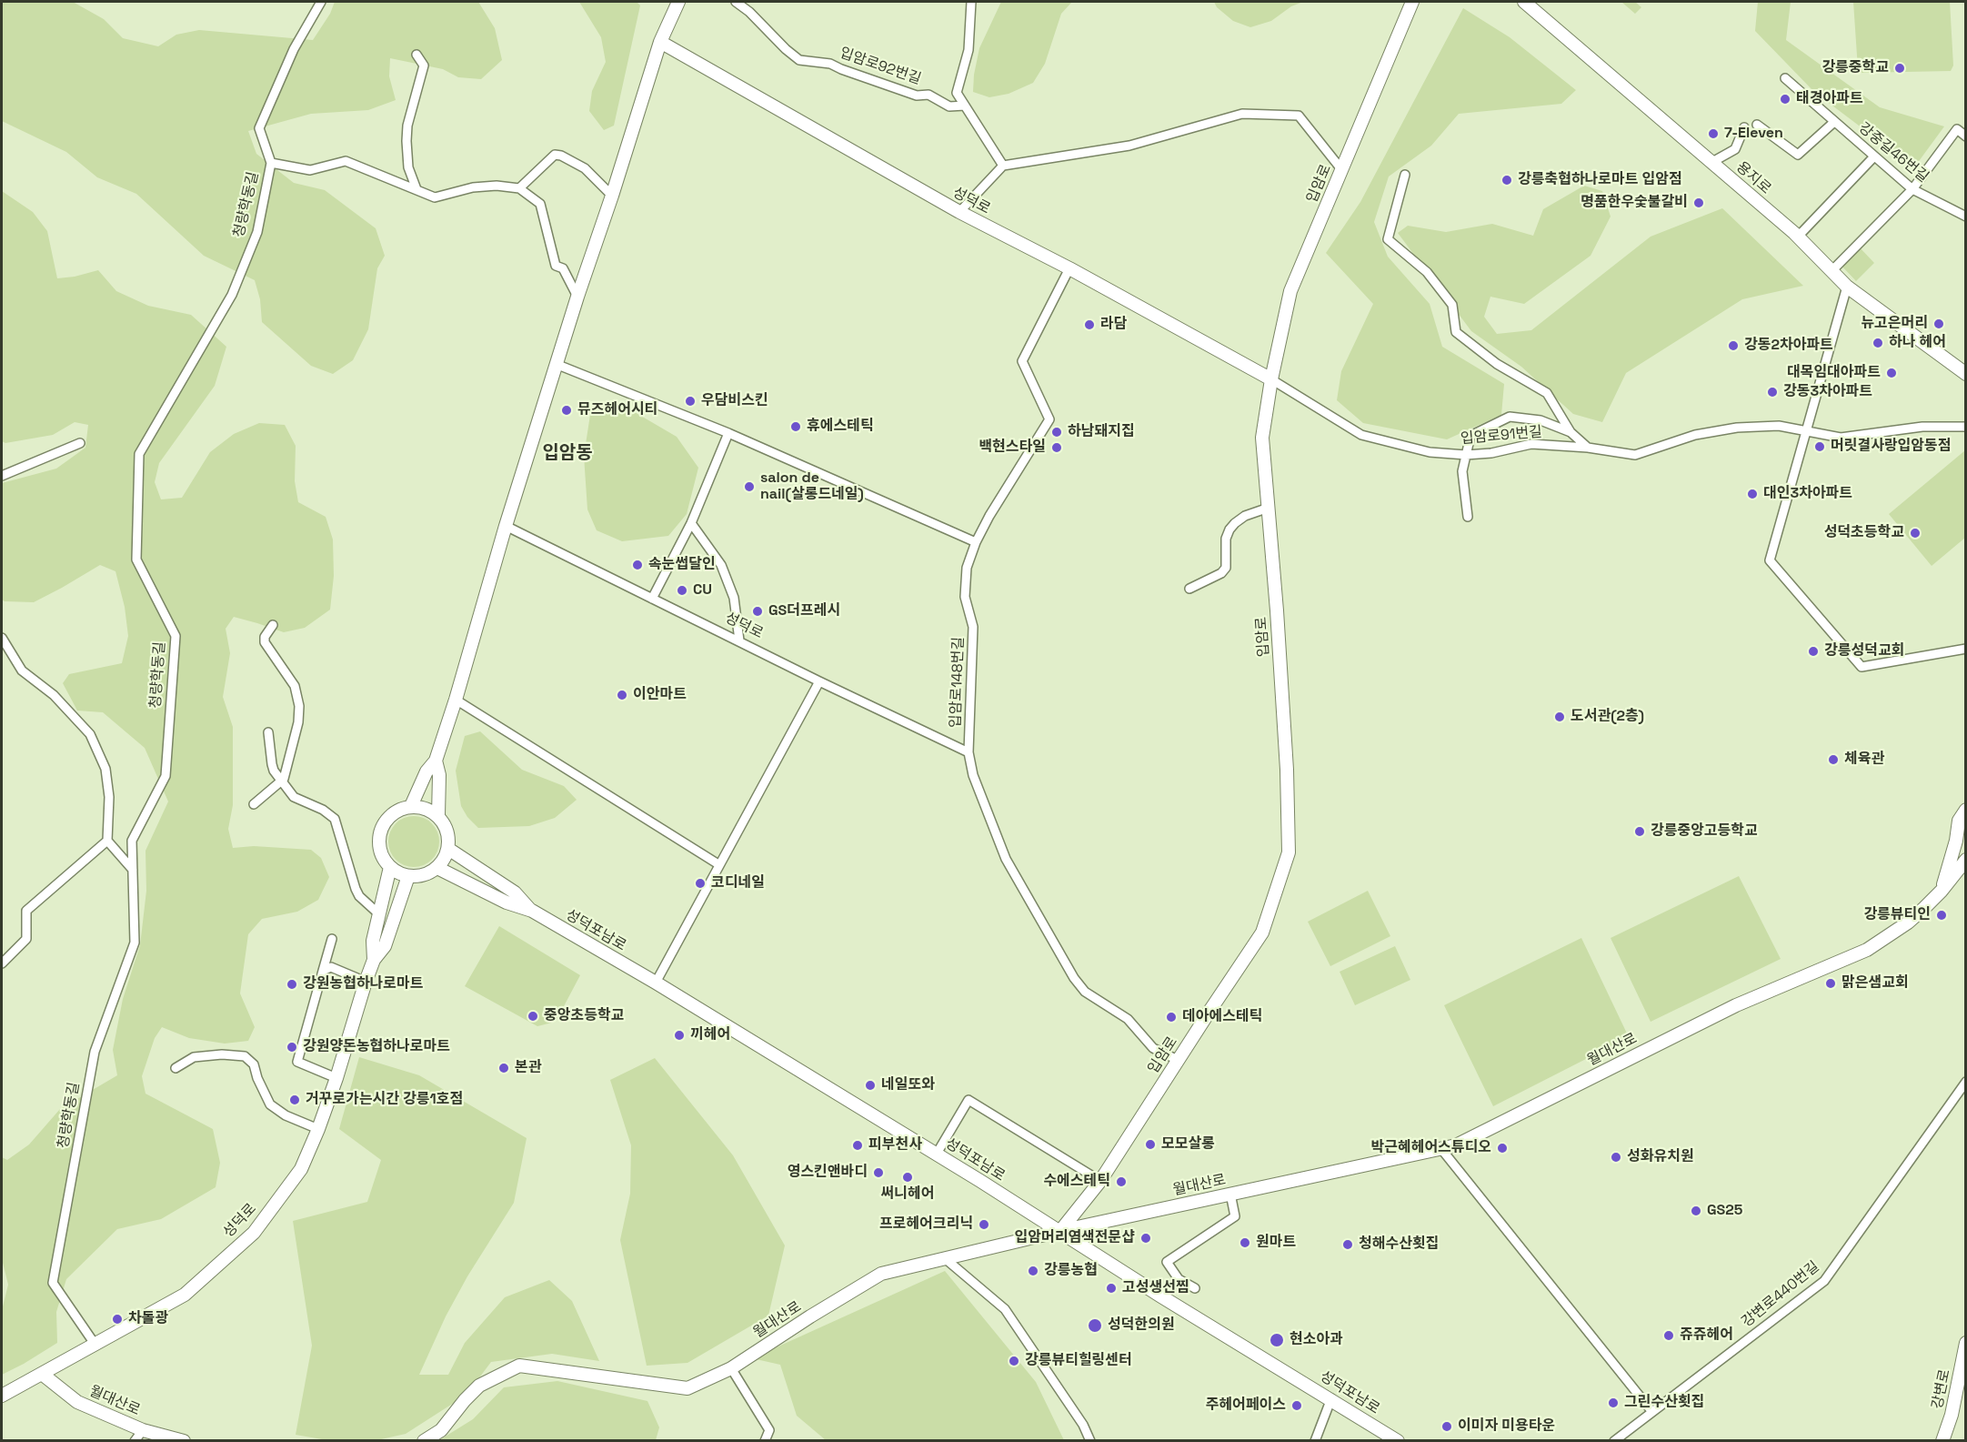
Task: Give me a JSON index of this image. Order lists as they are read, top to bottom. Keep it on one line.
{"streets":{"street":["입암로92번길","강중길46번길","용지로","입암로","성덕로","청량학동길","입암로91번길","입암로148번길","성덕포남로","월대산로","강변로440번길","강변로"]},"crossings":[["입암로","성덕로"],["입암로","입암로91번길"],["입암로","입암로148번길"],["입암로","성덕포남로"],["입암로","월대산로"],["성덕로","청량학동길"],["성덕로","입암로91번길"],["성덕로","입암로148번길"],["성덕로","월대산로"],["성덕포남로","월대산로"]],"districts":["입암동"],"places":["강릉중학교","태경아파트","7-Eleven","강릉축협하나로마트 입암점","명품한우숯불갈비","뉴고은머리","라담","하나 헤어","강동2차아파트","대목임대아파트","강동3차아파트","우담비스킨","뮤즈헤어시티","휴에스테틱","하남돼지집","머릿결사랑입암동점","백현스타일","salon de nail(살롱드네일)","대인3차아파트","성덕초등학교","속눈썹달인","CU","GS더프레시","강릉성덕교회","이안마트","도서관(2층)","체육관","강릉중앙고등학교","코디네일","강릉뷰티인","맑은샘교회","강원농협하나로마트","중앙초등학교","데아에스테틱","끼헤어","강원양돈농협하나로마트","본관","네일또와","거꾸로가는시간 강릉1호점","모모살롱","피부천사","박근혜헤어스튜디오","성화유치원","영스킨앤바디","써니헤어","수에스테틱","GS25","프로헤어크리닉","입암머리염색전문샵","원마트","청해수산횟집","강릉농협","고성생선찜","차돌광","성덕한의원","쥬쥬헤어","현소아과","강릉뷰티힐링센터","그린수산횟집","주헤어페이스","이미자 미용타운"]}
